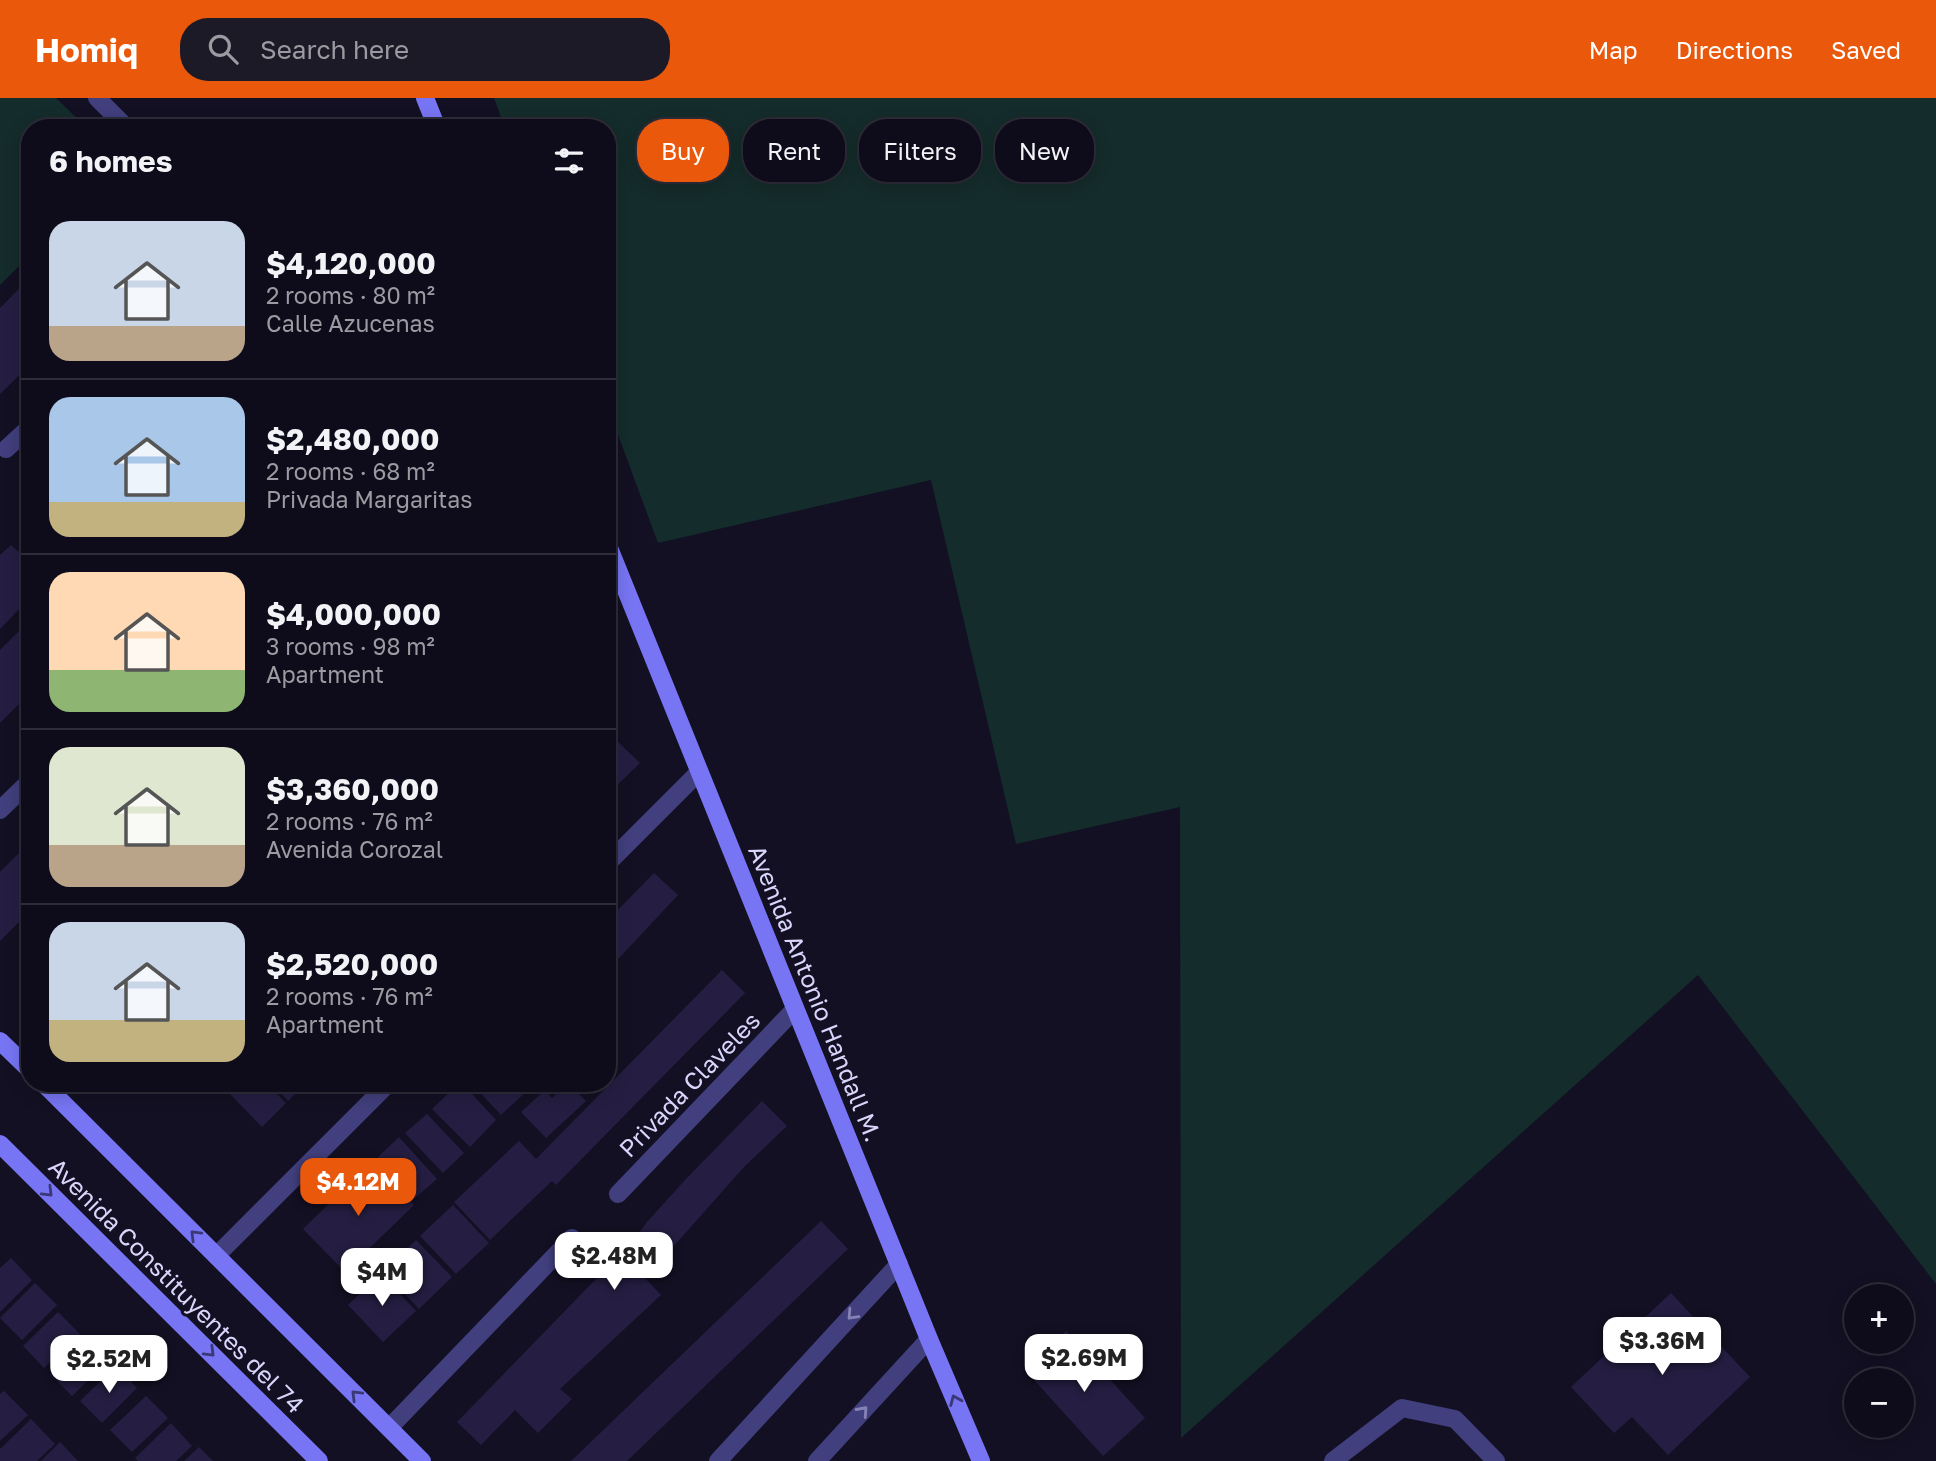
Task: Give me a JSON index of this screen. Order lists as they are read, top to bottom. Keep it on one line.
{"streets":{"street":["Avenida Antonio Handall M.","Privada Claveles","Avenida Constituyentes del 74"]},"crossings":[["Avenida Antonio Handall M.","Privada Claveles"]],"page":{"header":"Homiq","search":"Search here","nav":["Map","Directions","Saved"],"chip":["Buy","Rent","Filters","New"],"heading":"6 homes","list":[{"name":"$4,120,000","note":"2 rooms · 80 m² · Calle Azucenas"},{"name":"$2,480,000","note":"2 rooms · 68 m² · Privada Margaritas"},{"name":"$4,000,000","note":"3 rooms · 98 m² · Apartment"},{"name":"$3,360,000","note":"2 rooms · 76 m² · Avenida Corozal"},{"name":"$2,520,000","note":"2 rooms · 76 m² · Apartment"}],"price":["$4.12M","$2.48M","$4M","$3.36M","$2.69M","$2.52M"],"map_buttons":["+","−"]}}
